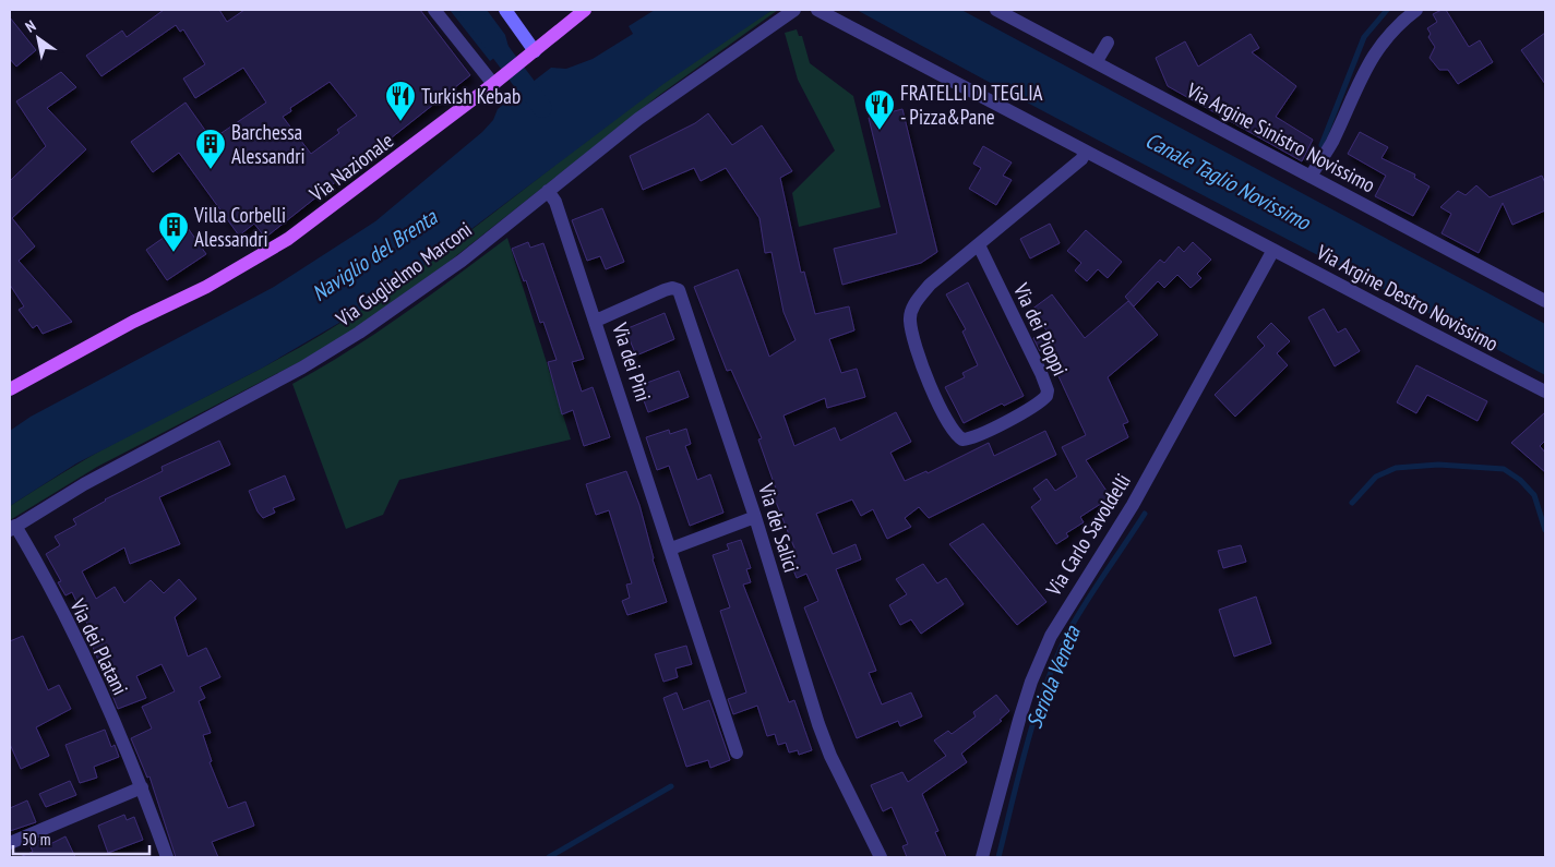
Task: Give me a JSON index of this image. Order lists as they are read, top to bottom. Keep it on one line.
{"streets":{"main road":["Via Nazionale"],"street":["Via Argine Sinistro Novissimo","Via Guglielmo Marconi","Via Argine Destro Novissimo","Via dei Pioppi","Via dei Pini","Via dei Salici","Via Carlo Savoldelli","Via dei Platani"]},"crossings":[["Via Guglielmo Marconi","Via dei Pini"],["Via Guglielmo Marconi","Via dei Platani"],["Via Argine Destro Novissimo","Via dei Pioppi"],["Via Argine Destro Novissimo","Via Carlo Savoldelli"],["Via dei Pini","Via dei Salici"]],"water":["Canale Taglio Novissimo","Naviglio del Brenta","Seriola Veneta"],"places":{"restaurant":["Turkish Kebab","FRATELLI DI TEGLIA - Pizza&Pane"],"building":["Barchessa Alessandri","Villa Corbelli Alessandri"]},"scale_bar":"50 m","north":"top left"}
